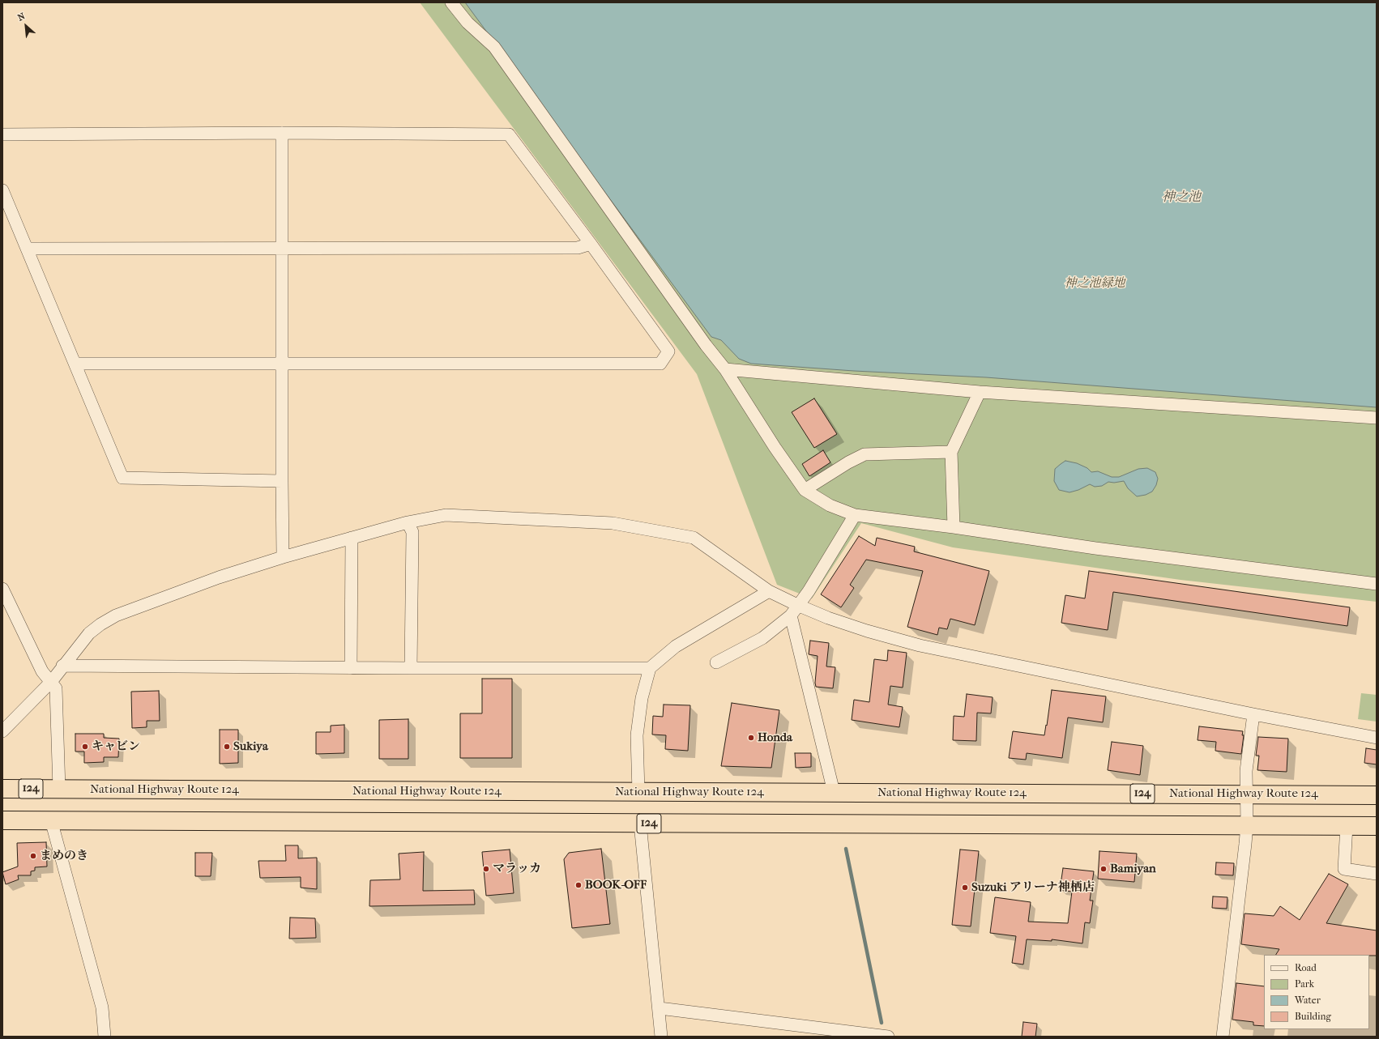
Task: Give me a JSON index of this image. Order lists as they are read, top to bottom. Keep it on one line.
{"streets":{"highway":["124","National Highway Route 124"]},"water":["神之池"],"parks":["神之池緑地"],"places":["Honda","キャビン","Sukiya","まめのき","マラッカ","Bamiyan","BOOK-OFF","Suzuki アリーナ神栖店"],"legend":["Road","Park","Water","Building"],"north":"top left"}
